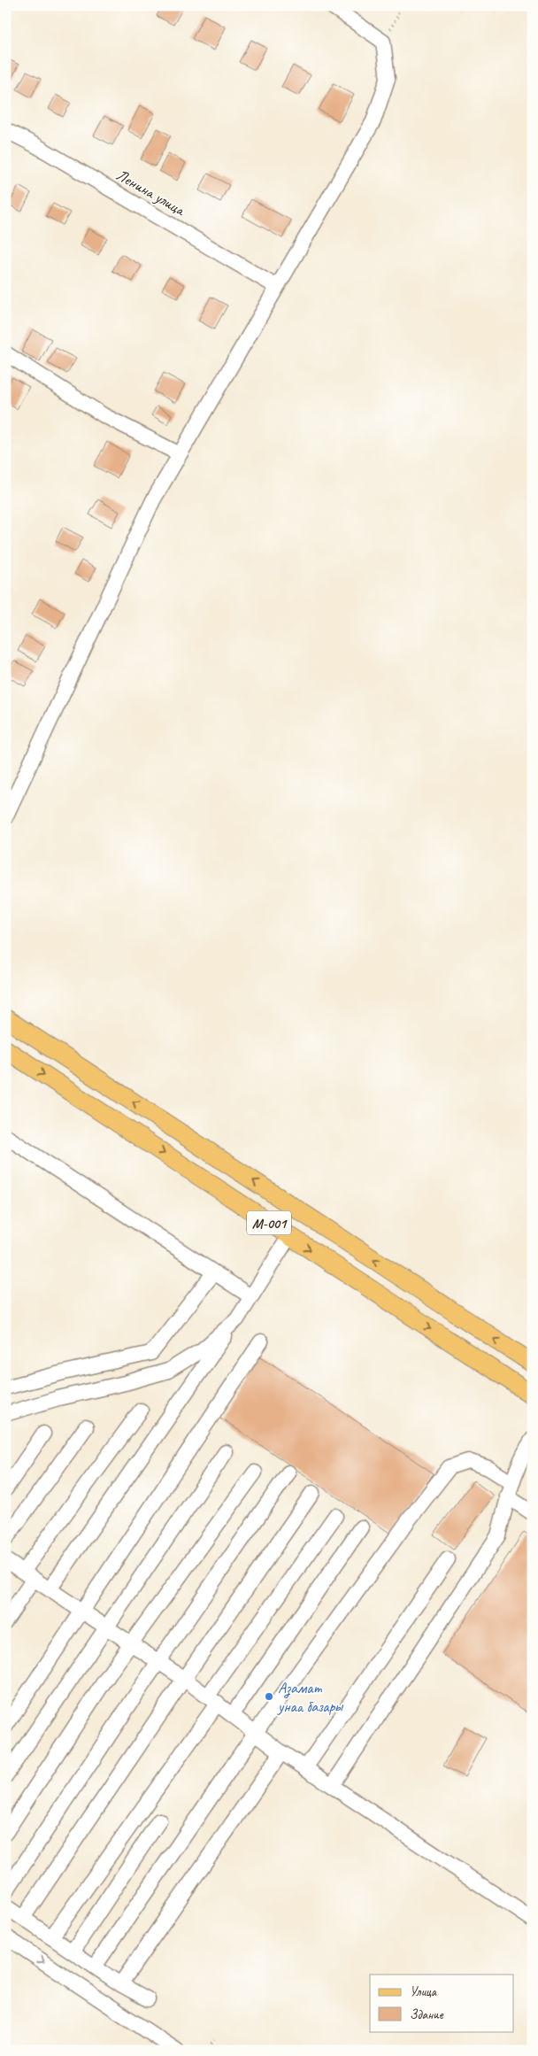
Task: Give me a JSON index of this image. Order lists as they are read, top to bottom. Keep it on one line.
{"streets":{"main road":["M-001"],"street":["Ленина улица"]},"places":["Азамат унаа базары"],"legend":["Улица","Здание"]}
